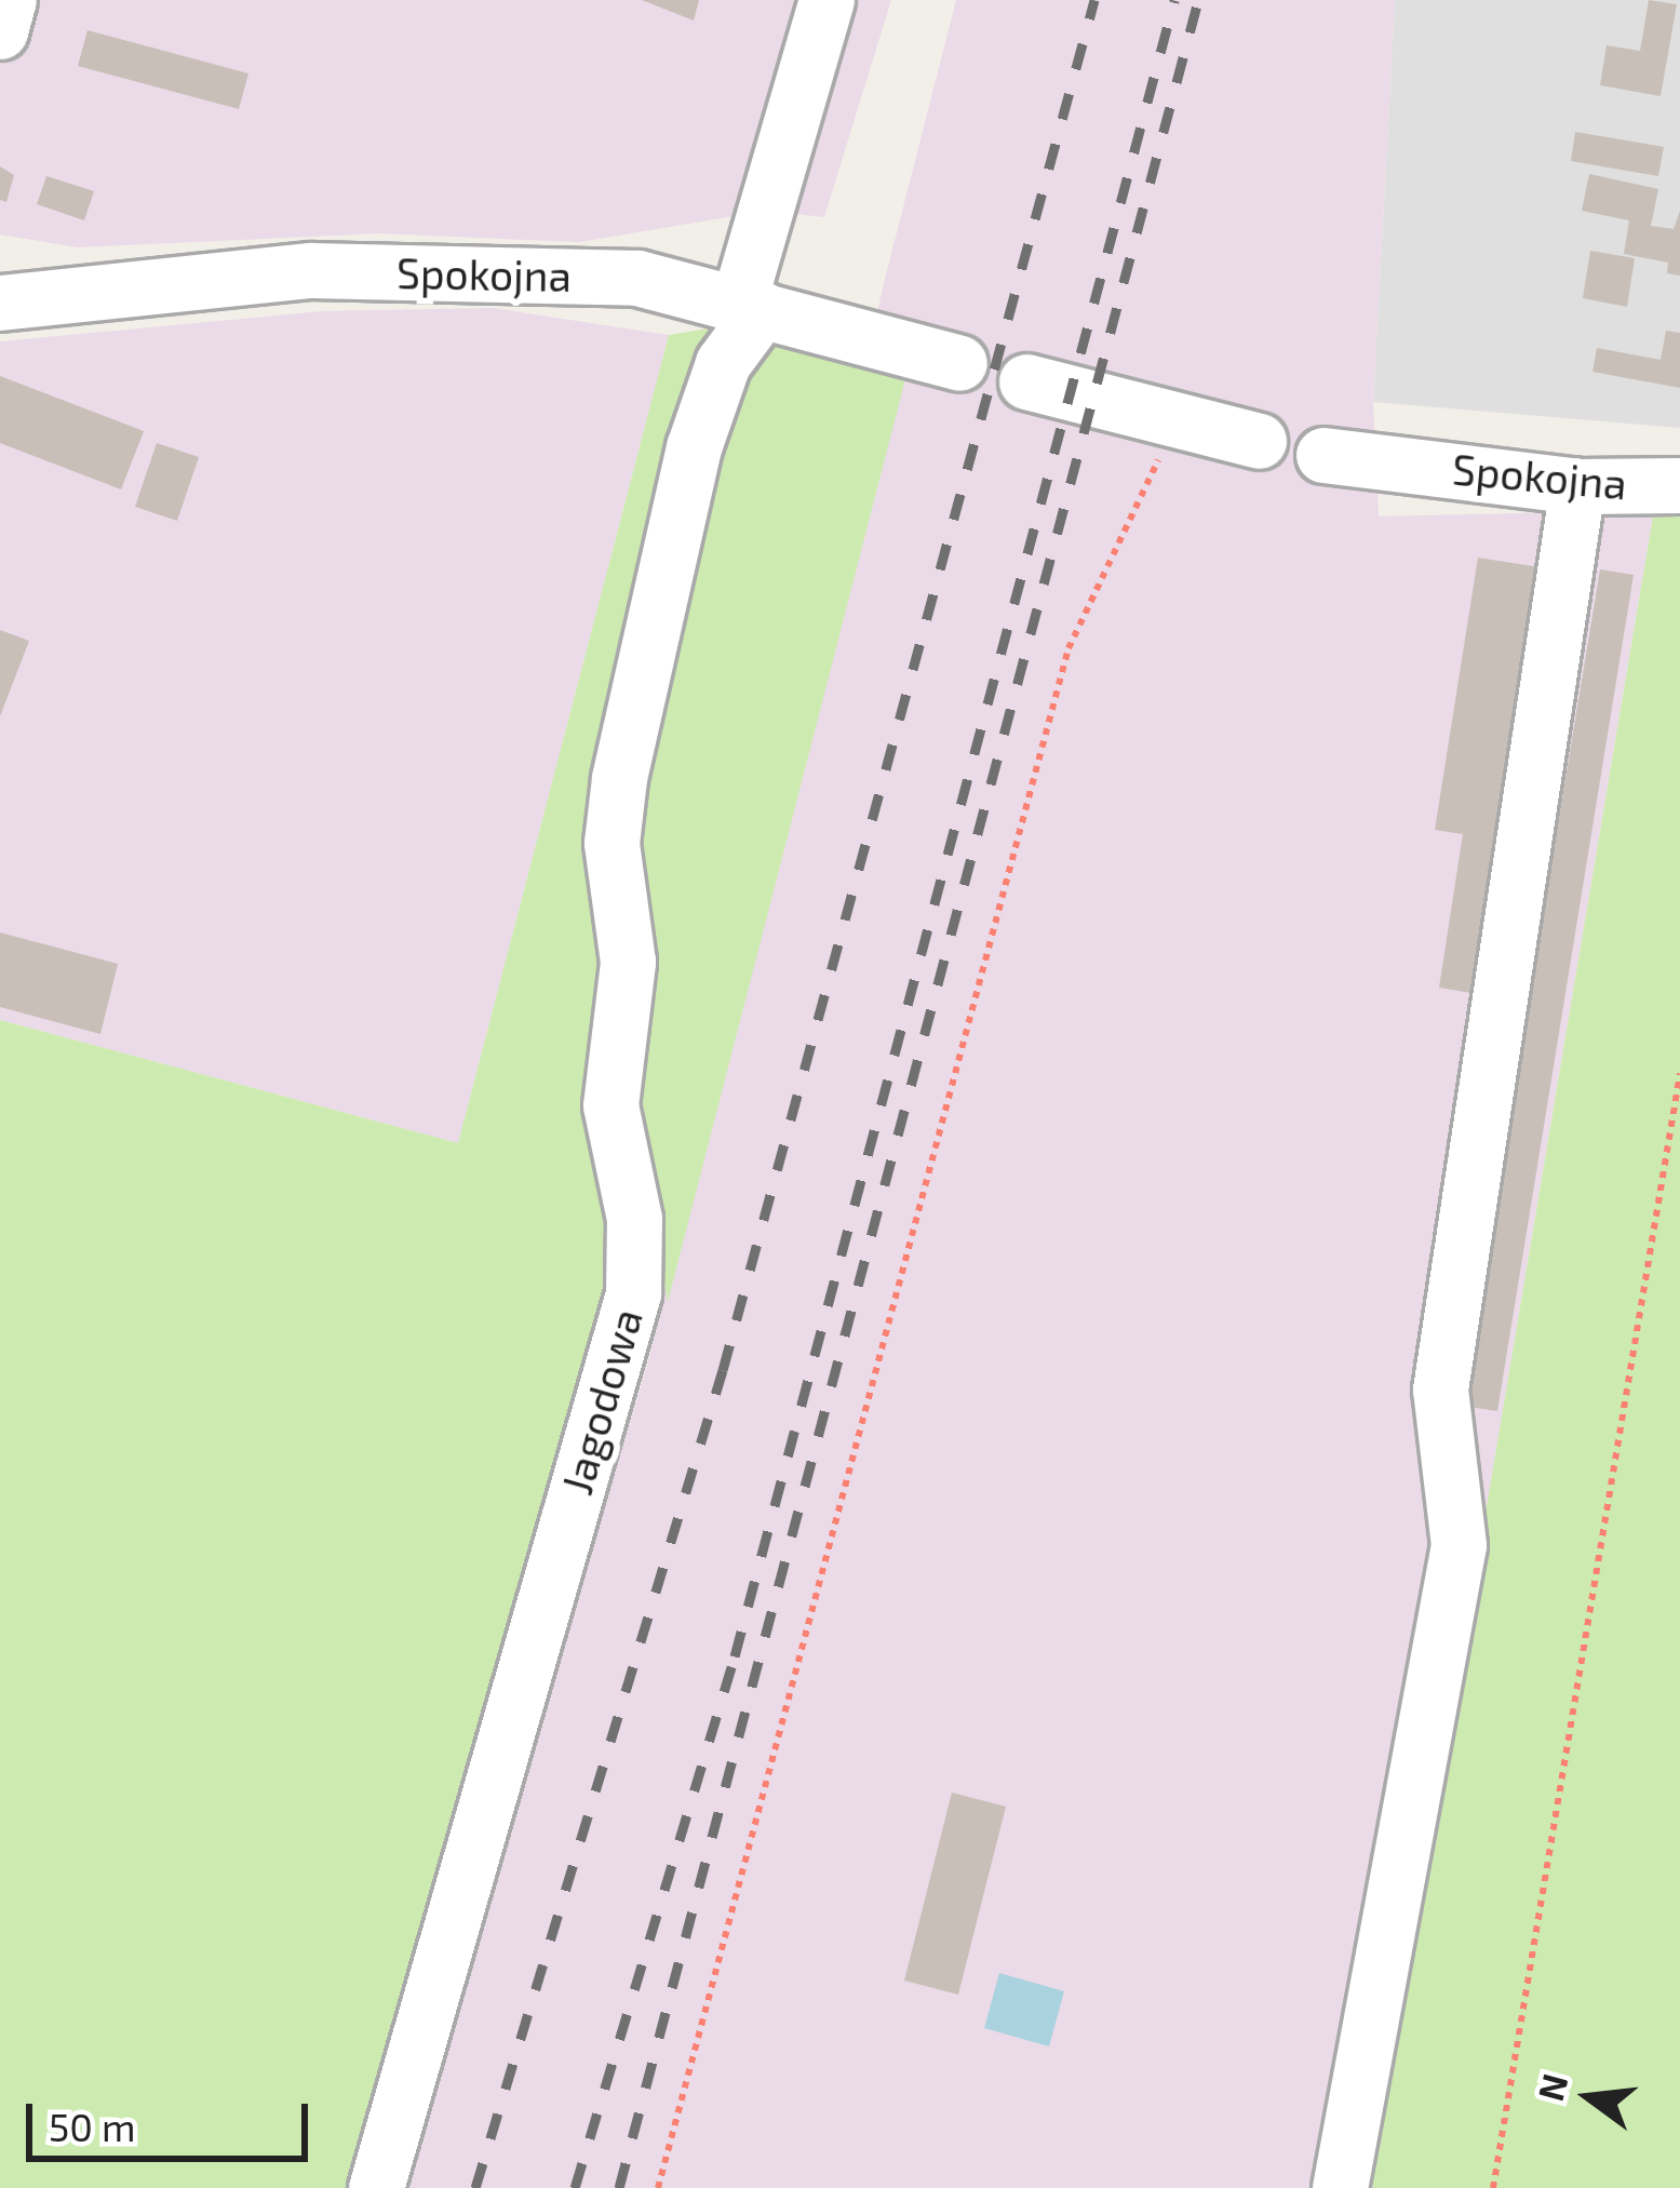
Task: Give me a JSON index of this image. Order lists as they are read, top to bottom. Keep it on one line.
{"streets":{"street":["Spokojna","Jagodowa"]},"crossings":[["Spokojna","Jagodowa"]],"scale_bar":"50 m","north":"left"}
